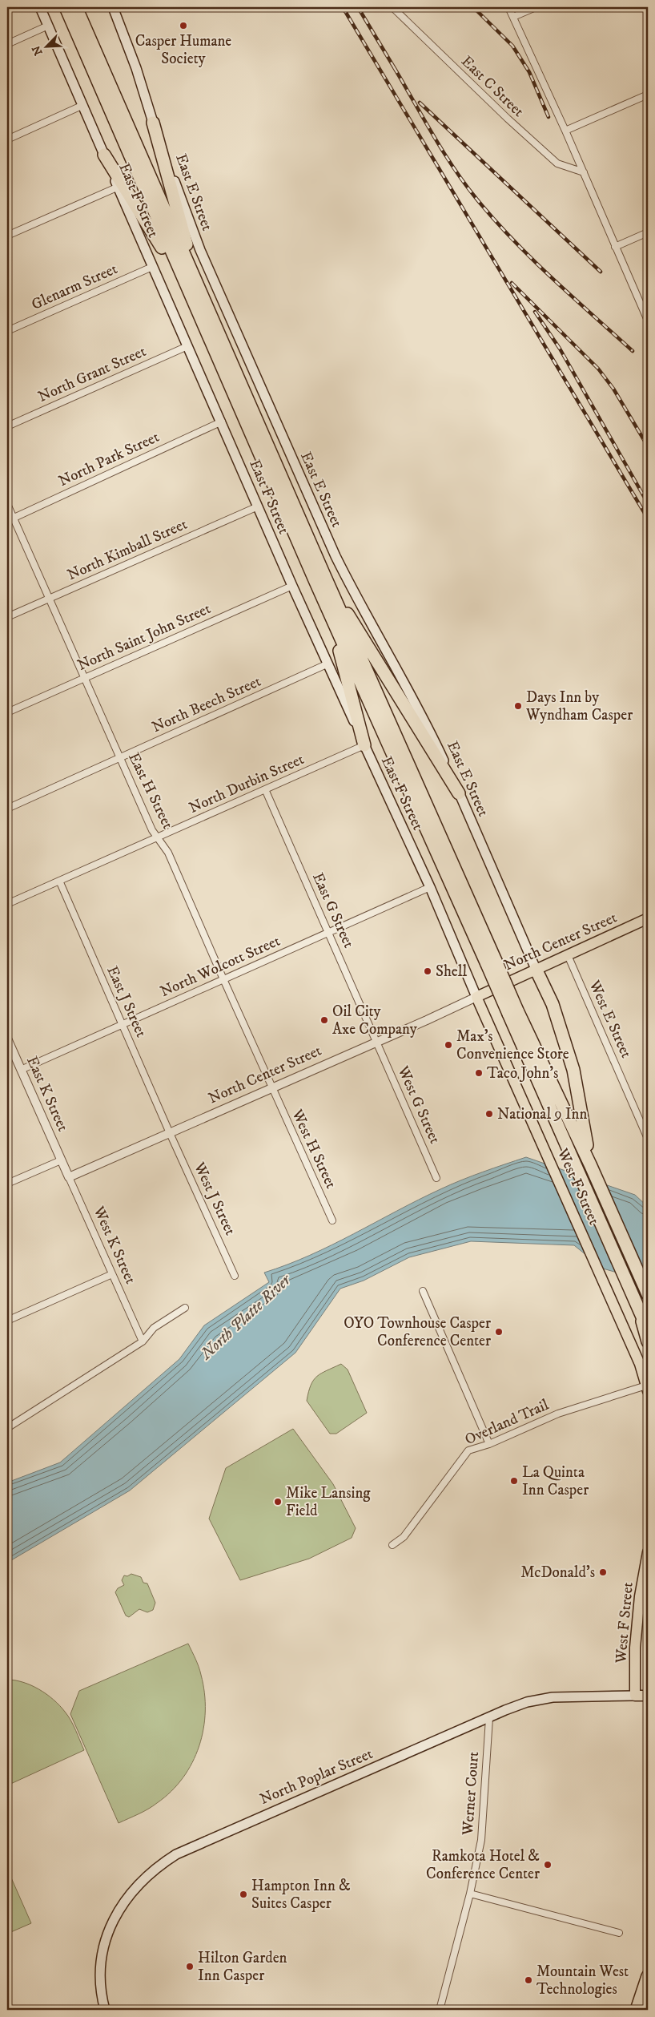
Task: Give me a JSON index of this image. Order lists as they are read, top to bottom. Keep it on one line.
{"streets":{"main road":["East E Street","East F Street","North Center Street","West F Street","North Poplar Street"],"street":["East C Street","Glenarm Street","North Grant Street","North Park Street","North Kimball Street","North Saint John Street","North Beech Street","North Durbin Street","East H Street","East G Street","North Wolcott Street","East J Street","West E Street","East K Street","West G Street","West H Street","West J Street","West K Street","Overland Trail","Werner Court"]},"crossings":[["East E Street","North Center Street"],["East F Street","Glenarm Street"],["East F Street","North Grant Street"],["East F Street","North Park Street"],["East F Street","North Kimball Street"],["East F Street","North Saint John Street"],["East F Street","North Beech Street"],["East F Street","North Durbin Street"],["East F Street","North Center Street"],["East F Street","North Wolcott Street"],["East F Street","West F Street"],["North Park Street","East H Street"],["North Kimball Street","East H Street"],["North Saint John Street","East H Street"],["North Beech Street","East H Street"],["North Durbin Street","East H Street"],["North Durbin Street","East G Street"],["North Durbin Street","East J Street"],["East H Street","North Center Street"],["East H Street","North Wolcott Street"],["East H Street","West H Street"],["East G Street","North Center Street"],["East G Street","North Wolcott Street"],["East G Street","West G Street"],["North Center Street","East J Street"],["North Center Street","West E Street"],["North Center Street","West G Street"],["North Center Street","West H Street"],["North Center Street","West F Street"],["North Center Street","West J Street"],["North Center Street","West K Street"],["North Wolcott Street","East J Street"],["North Wolcott Street","East K Street"],["East J Street","West J Street"],["East K Street","West K Street"],["West F Street","Overland Trail"],["West F Street","North Poplar Street"],["North Poplar Street","Werner Court"]],"water":["North Platte River"],"places":["Casper Humane Society","Days Inn by Wyndham Casper","Shell","Oil City Axe Company","Max's Convenience Store","Taco John's","National 9 Inn","OYO Townhouse Casper Conference Center","La Quinta Inn Casper","Mike Lansing Field","McDonald's","Ramkota Hotel & Conference Center","Hampton Inn & Suites Casper","Hilton Garden Inn Casper","Mountain West Technologies"],"north":"bottom left"}
